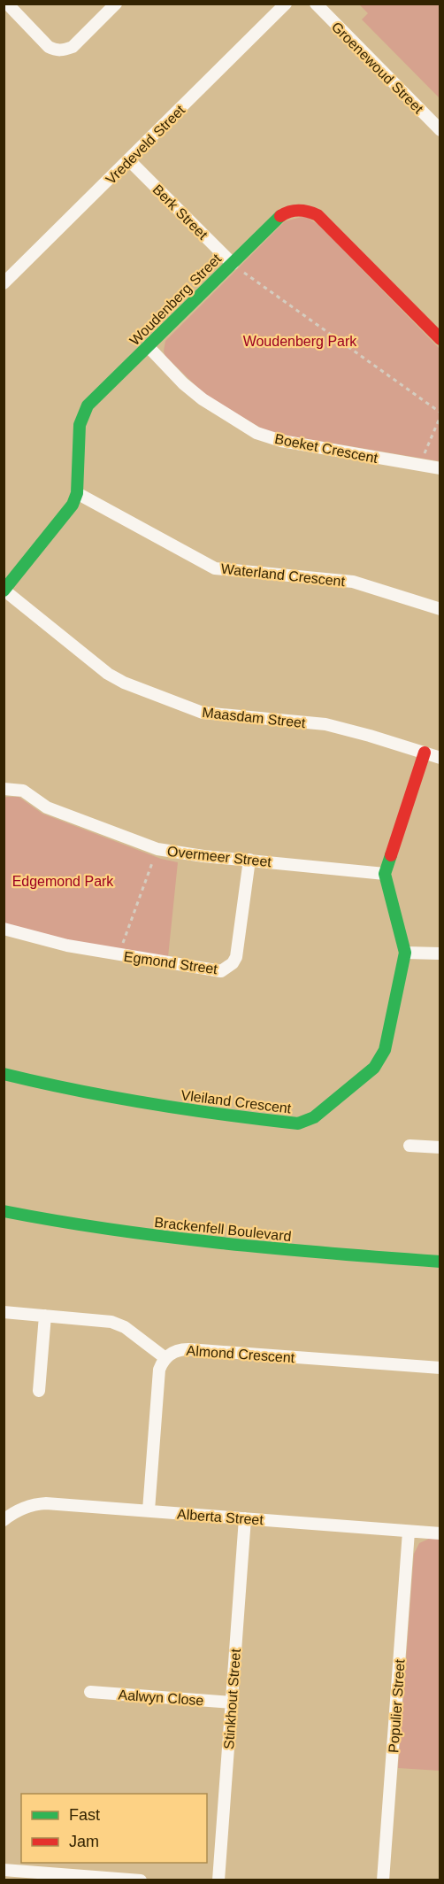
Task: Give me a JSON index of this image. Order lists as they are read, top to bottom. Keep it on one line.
{"streets":{"street":["Groenewoud Street","Vredeveld Street","Berk Street","Woudenberg Street","Boeket Crescent","Waterland Crescent","Maasdam Street","Overmeer Street","Egmond Street","Vleiland Crescent","Brackenfell Boulevard","Almond Crescent","Alberta Street","Aalwyn Close","Stinkhout Street","Populier Street"]},"crossings":[["Vredeveld Street","Berk Street"],["Berk Street","Woudenberg Street"],["Woudenberg Street","Boeket Crescent"],["Woudenberg Street","Waterland Crescent"],["Woudenberg Street","Maasdam Street"],["Overmeer Street","Egmond Street"],["Overmeer Street","Vleiland Crescent"],["Almond Crescent","Alberta Street"],["Alberta Street","Stinkhout Street"],["Alberta Street","Populier Street"],["Aalwyn Close","Stinkhout Street"]],"parks":["Woudenberg Park","Edgemond Park"],"legend":["Fast","Jam"]}
